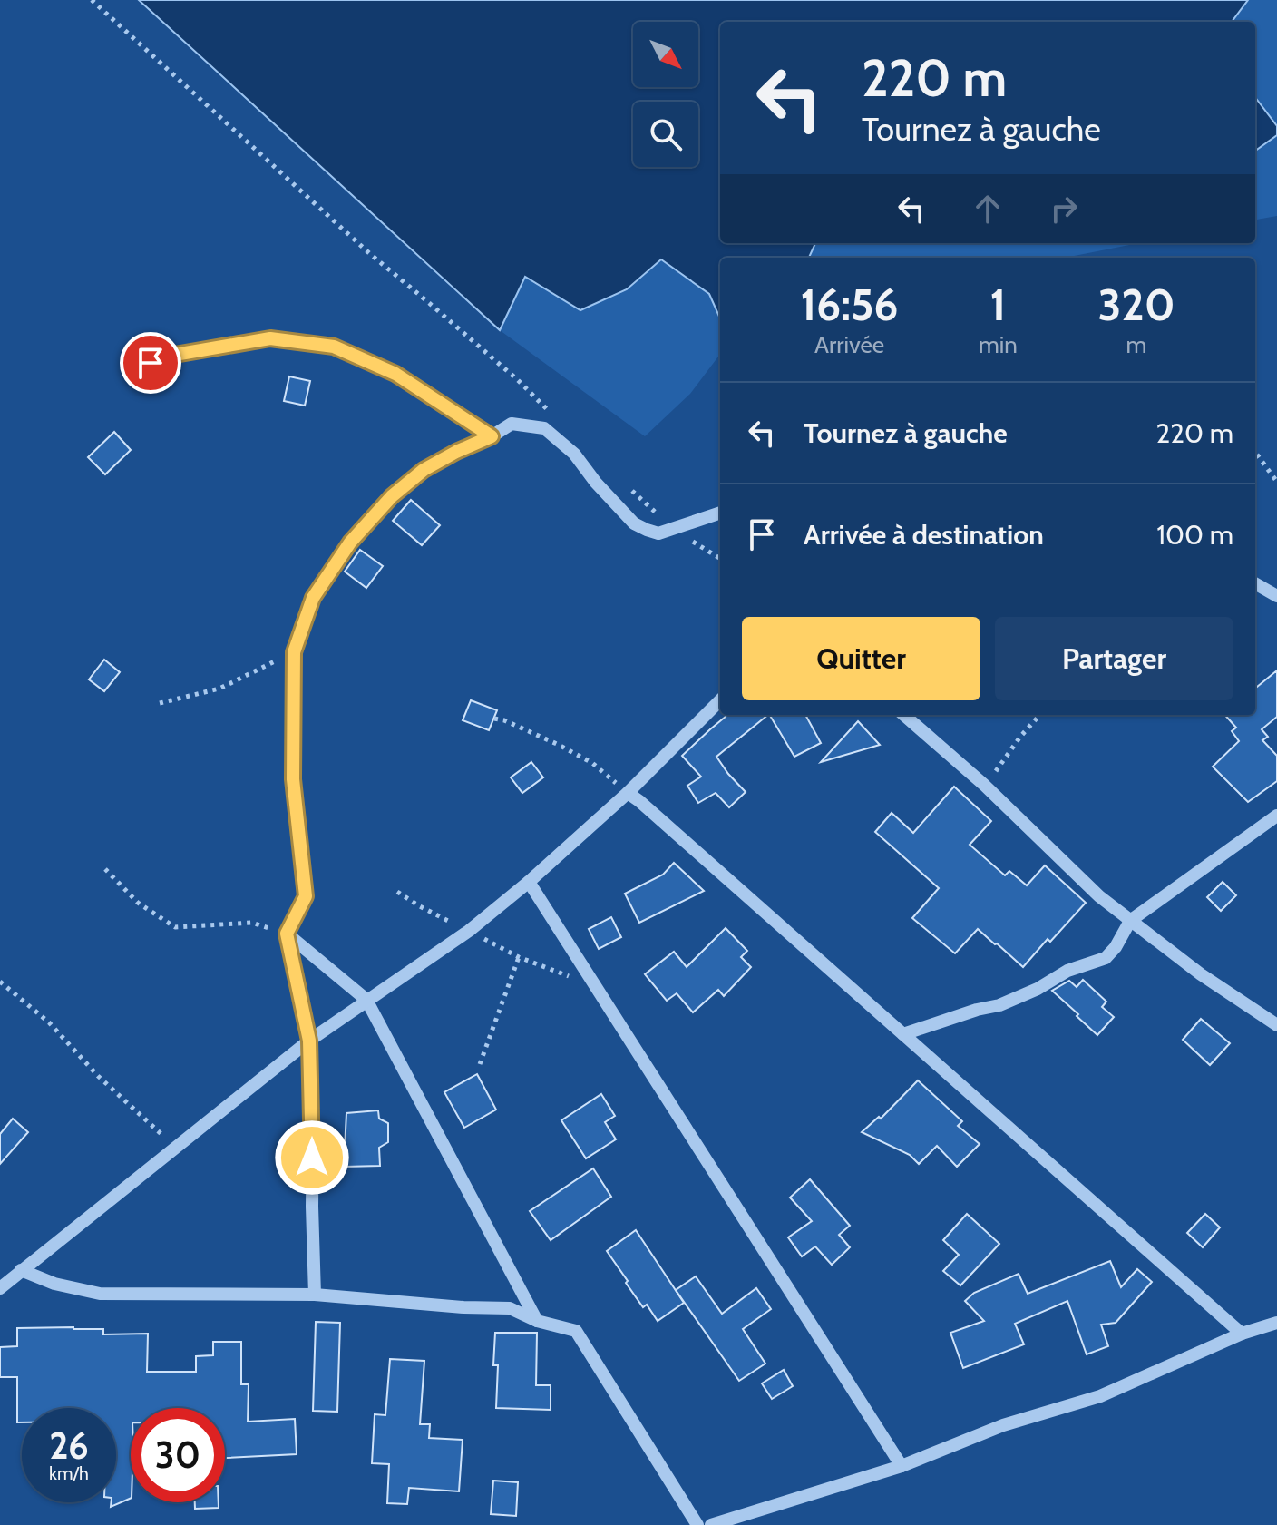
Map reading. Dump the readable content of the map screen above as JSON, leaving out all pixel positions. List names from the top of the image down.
{
  "north": "bottom right",
  "page": {
    "turn": ["220 m", "Tournez à gauche"],
    "eta": [
      "16:56",
      "Arrivée",
      "1",
      "min",
      "320",
      "m"
    ],
    "list": [
      {
        "name": "Tournez à gauche",
        "value": "220 m"
      },
      {
        "name": "Arrivée à destination",
        "value": "100 m"
      }
    ],
    "buttons": ["Quitter", "Partager"],
    "speed": "26 km/h",
    "limit": "30"
  }
}
